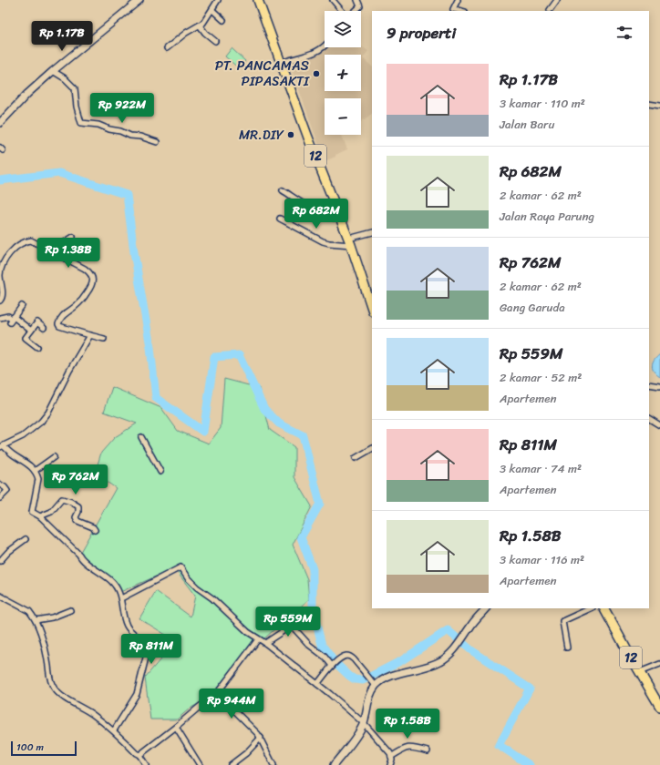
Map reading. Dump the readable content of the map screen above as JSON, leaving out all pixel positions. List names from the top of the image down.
{
  "streets": {
    "highway": ["12"]
  },
  "places": ["PT. PANCAMAS PIPASAKTI", "MR.DIY"],
  "scale_bar": "100 m",
  "page": {
    "map_buttons": ["+", "−"],
    "heading": "9 properti",
    "price": [
      "Rp 1.17B",
      "Rp 922M",
      "Rp 682M",
      "Rp 1.38B",
      "Rp 762M",
      "Rp 559M",
      "Rp 811M",
      "Rp 944M",
      "Rp 1.58B"
    ],
    "list": [
      {
        "name": "Rp 1.17B",
        "note": "3 kamar · 110 m² · Jalan Baru"
      },
      {
        "name": "Rp 682M",
        "note": "2 kamar · 62 m² · Jalan Raya Parung"
      },
      {
        "name": "Rp 762M",
        "note": "2 kamar · 62 m² · Gang Garuda"
      },
      {
        "name": "Rp 559M",
        "note": "2 kamar · 52 m² · Apartemen"
      },
      {
        "name": "Rp 811M",
        "note": "3 kamar · 74 m² · Apartemen"
      },
      {
        "name": "Rp 1.58B",
        "note": "3 kamar · 116 m² · Apartemen"
      }
    ],
    "scale": "100 m"
  }
}
